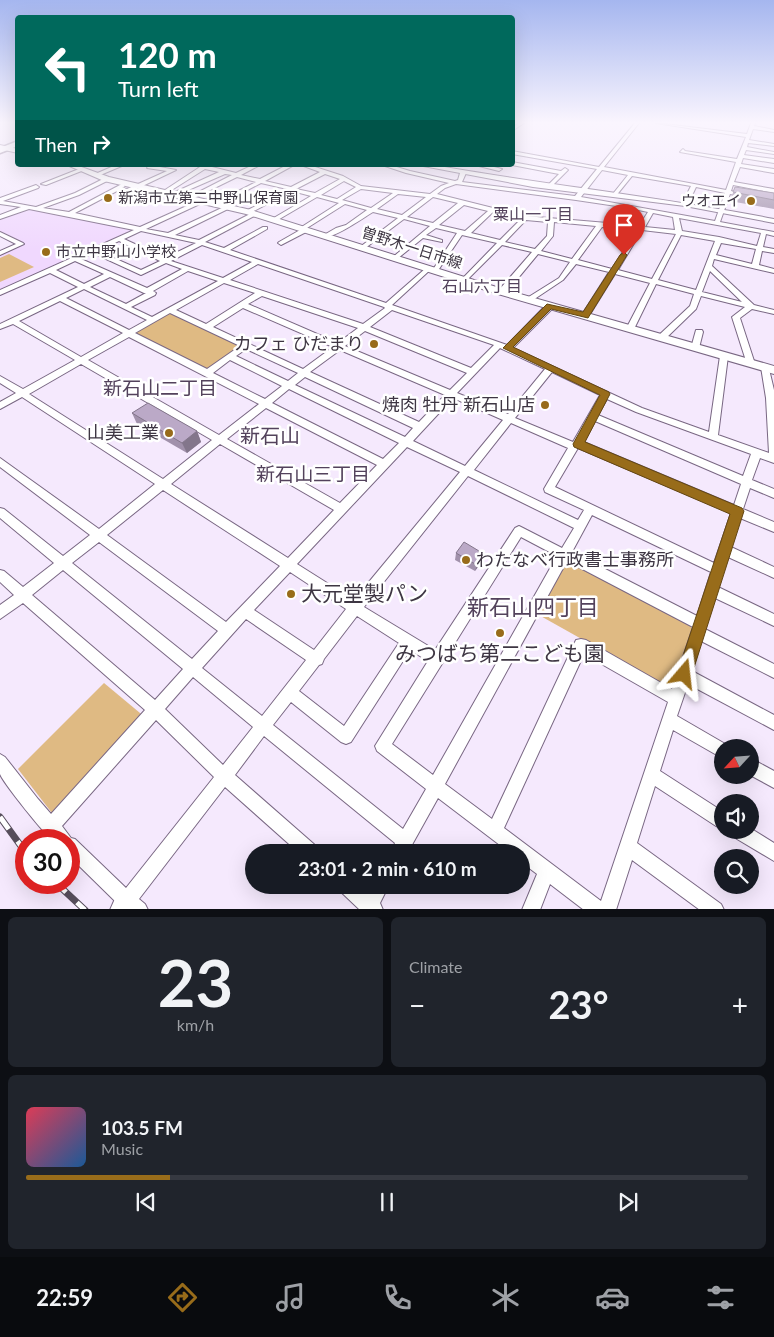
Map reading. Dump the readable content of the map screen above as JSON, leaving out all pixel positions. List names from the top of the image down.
{
  "streets": {
    "main road": ["曽野木一日市線"]
  },
  "districts": [
    "粟山一丁目",
    "石山六丁目",
    "新石山二丁目",
    "新石山",
    "新石山三丁目",
    "新石山四丁目"
  ],
  "places": [
    "新潟市立第二中野山保育園",
    "ウオエイ",
    "市立中野山小学校",
    "カフェ ひだまり",
    "焼肉 牡丹 新石山店",
    "山美工業",
    "わたなべ行政書士事務所",
    "大元堂製パン",
    "みつばち第二こども園"
  ],
  "north": "bottom left",
  "page": {
    "turn": ["120 m", "Turn left"],
    "then": "Then",
    "limit": "30",
    "trip": "23:01 · 2 min · 610 m",
    "tile": [
      ["23", "km/h"],
      "Climate"
    ],
    "heat": ["−", "23°", "+"],
    "song": ["103.5 FM", "Music"],
    "tabs": "22:59"
  }
}
